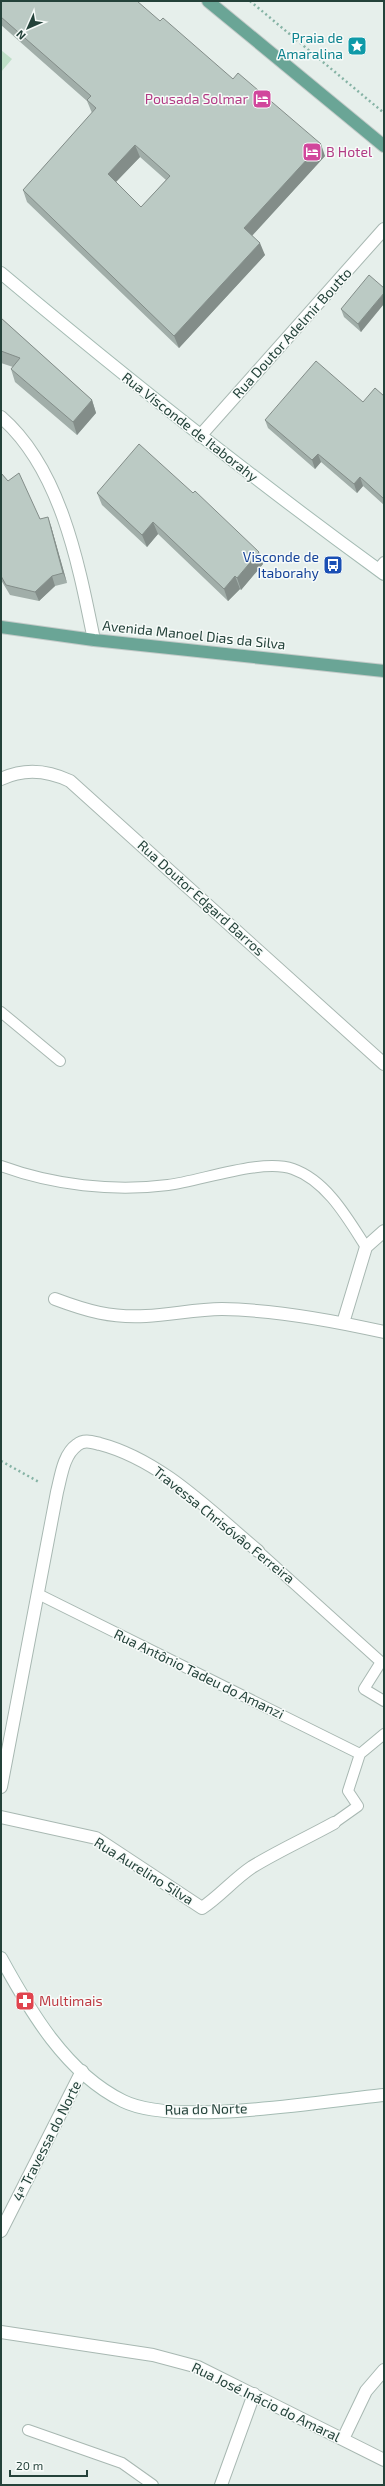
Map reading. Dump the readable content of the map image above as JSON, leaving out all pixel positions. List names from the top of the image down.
{
  "streets": {
    "main road": ["Avenida Manoel Dias da Silva"],
    "street": [
      "Rua Doutor Adelmir Boutto",
      "Rua Visconde de Itaborahy",
      "Rua Doutor Edgard Barros",
      "Travessa Chrisóvâo Ferreira",
      "Rua Aurelino Silva",
      "Rua do Norte",
      "4ª Travessa do Norte",
      "Rua José Inácio do Amaral"
    ],
    "lane": ["Rua Antônio Tadeu do Amanzi"]
  },
  "crossings": [
    ["Rua Doutor Adelmir Boutto", "Rua Visconde de Itaborahy"],
    ["Travessa Chrisóvâo Ferreira", "Rua Antônio Tadeu do Amanzi"],
    ["Rua do Norte", "4ª Travessa do Norte"]
  ],
  "places": {
    "place": ["Praia de Amaralina"],
    "hotel": ["Pousada Solmar", "B Hotel"],
    "bus stop": ["Visconde de Itaborahy"],
    "pharmacy": ["Multimais"]
  },
  "scale_bar": "20 m",
  "north": "bottom left"
}
